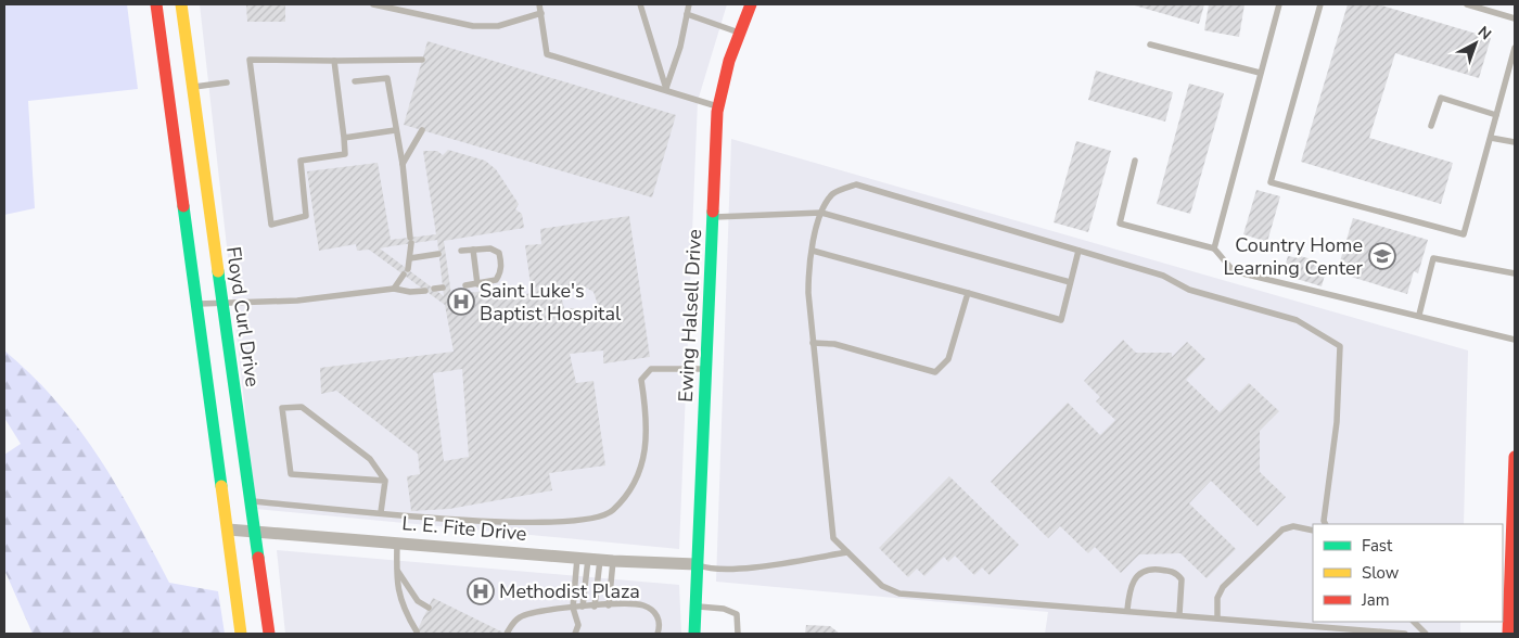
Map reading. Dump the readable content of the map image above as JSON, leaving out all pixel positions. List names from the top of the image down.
{
  "streets": {
    "street": ["Ewing Halsell Drive", "Floyd Curl Drive", "L. E. Fite Drive"]
  },
  "crossings": [
    ["Ewing Halsell Drive", "L. E. Fite Drive"],
    ["Floyd Curl Drive", "L. E. Fite Drive"]
  ],
  "places": {
    "school or university": ["Country Home Learning Center"],
    "hospital": ["Saint Luke's Baptist Hospital", "Methodist Plaza"]
  },
  "legend": ["Fast", "Slow", "Jam"],
  "north": "top right"
}
